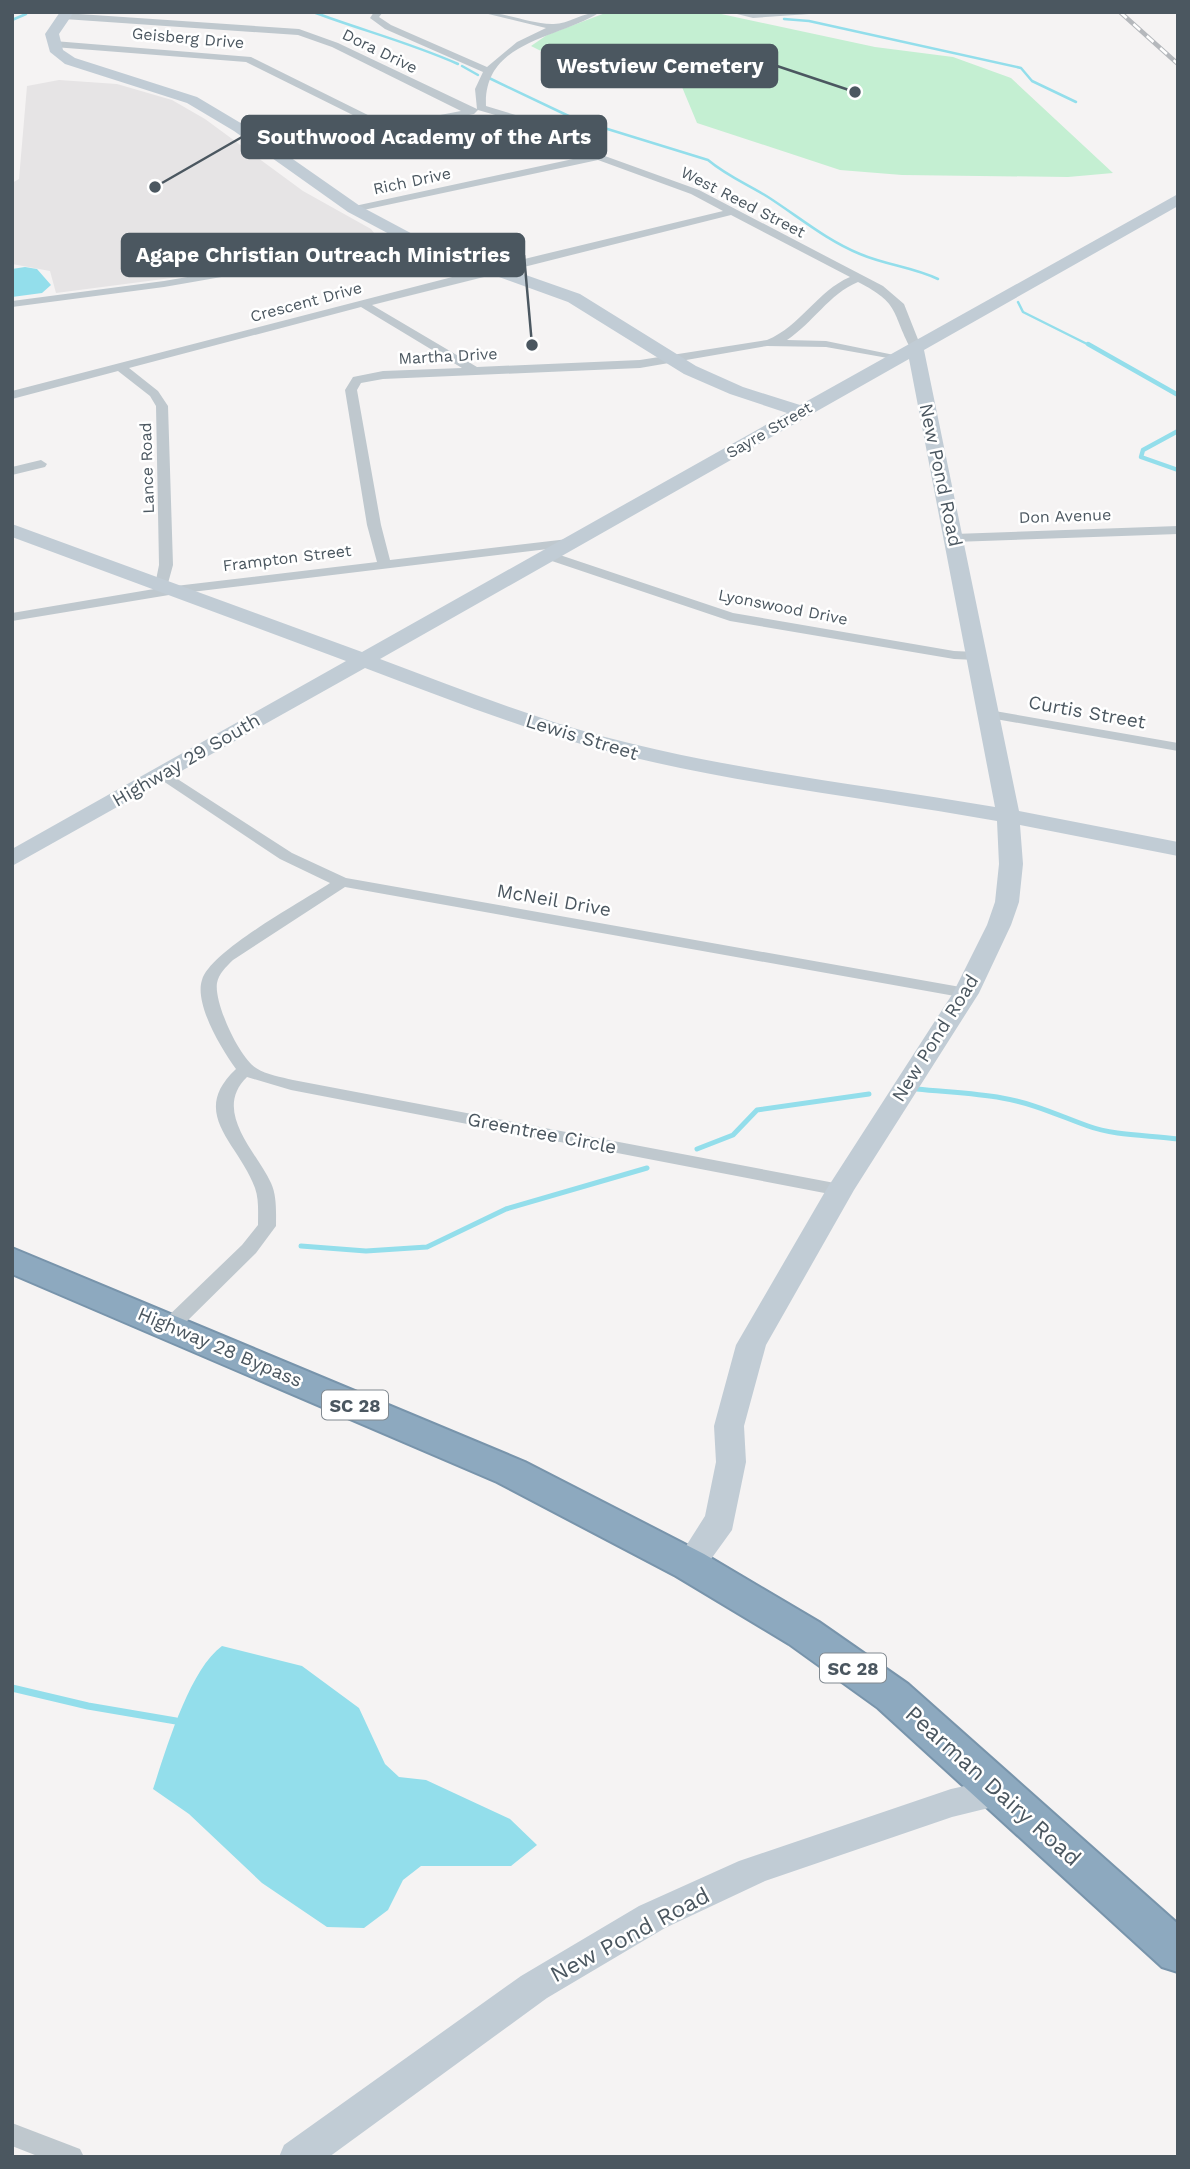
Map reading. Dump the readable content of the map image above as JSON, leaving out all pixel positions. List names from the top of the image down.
{
  "streets": {
    "highway": ["Highway 28 Bypass", "SC 28", "Pearman Dairy Road"],
    "street": [
      "Geisberg Drive",
      "Dora Drive",
      "Rich Drive",
      "West Reed Street",
      "Crescent Drive",
      "Martha Drive",
      "Sayre Street",
      "Lance Road",
      "New Pond Road",
      "Don Avenue",
      "Frampton Street",
      "Lyonswood Drive",
      "Curtis Street",
      "Lewis Street",
      "Highway 29 South",
      "McNeil Drive",
      "Greentree Circle"
    ]
  },
  "crossings": [
    ["Rich Drive", "West Reed Street"],
    ["West Reed Street", "Crescent Drive"],
    ["West Reed Street", "Martha Drive"],
    ["West Reed Street", "Sayre Street"],
    ["West Reed Street", "New Pond Road"],
    ["Crescent Drive", "Lance Road"],
    ["Martha Drive", "Sayre Street"],
    ["Martha Drive", "New Pond Road"],
    ["Martha Drive", "Frampton Street"],
    ["Sayre Street", "New Pond Road"],
    ["Sayre Street", "Frampton Street"],
    ["Sayre Street", "Lyonswood Drive"],
    ["Sayre Street", "Lewis Street"],
    ["Sayre Street", "Highway 29 South"],
    ["Lance Road", "Frampton Street"],
    ["Lance Road", "Lewis Street"],
    ["New Pond Road", "Don Avenue"],
    ["New Pond Road", "Lyonswood Drive"],
    ["New Pond Road", "Curtis Street"],
    ["New Pond Road", "Lewis Street"],
    ["New Pond Road", "McNeil Drive"],
    ["New Pond Road", "Greentree Circle"],
    ["New Pond Road", "Highway 28 Bypass"],
    ["New Pond Road", "Pearman Dairy Road"],
    ["Frampton Street", "Lewis Street"],
    ["Lewis Street", "Highway 29 South"],
    ["Highway 29 South", "McNeil Drive"],
    ["Highway 28 Bypass", "Pearman Dairy Road"]
  ],
  "places": ["Westview Cemetery", "Southwood Academy of the Arts", "Agape Christian Outreach Ministries"]
}
